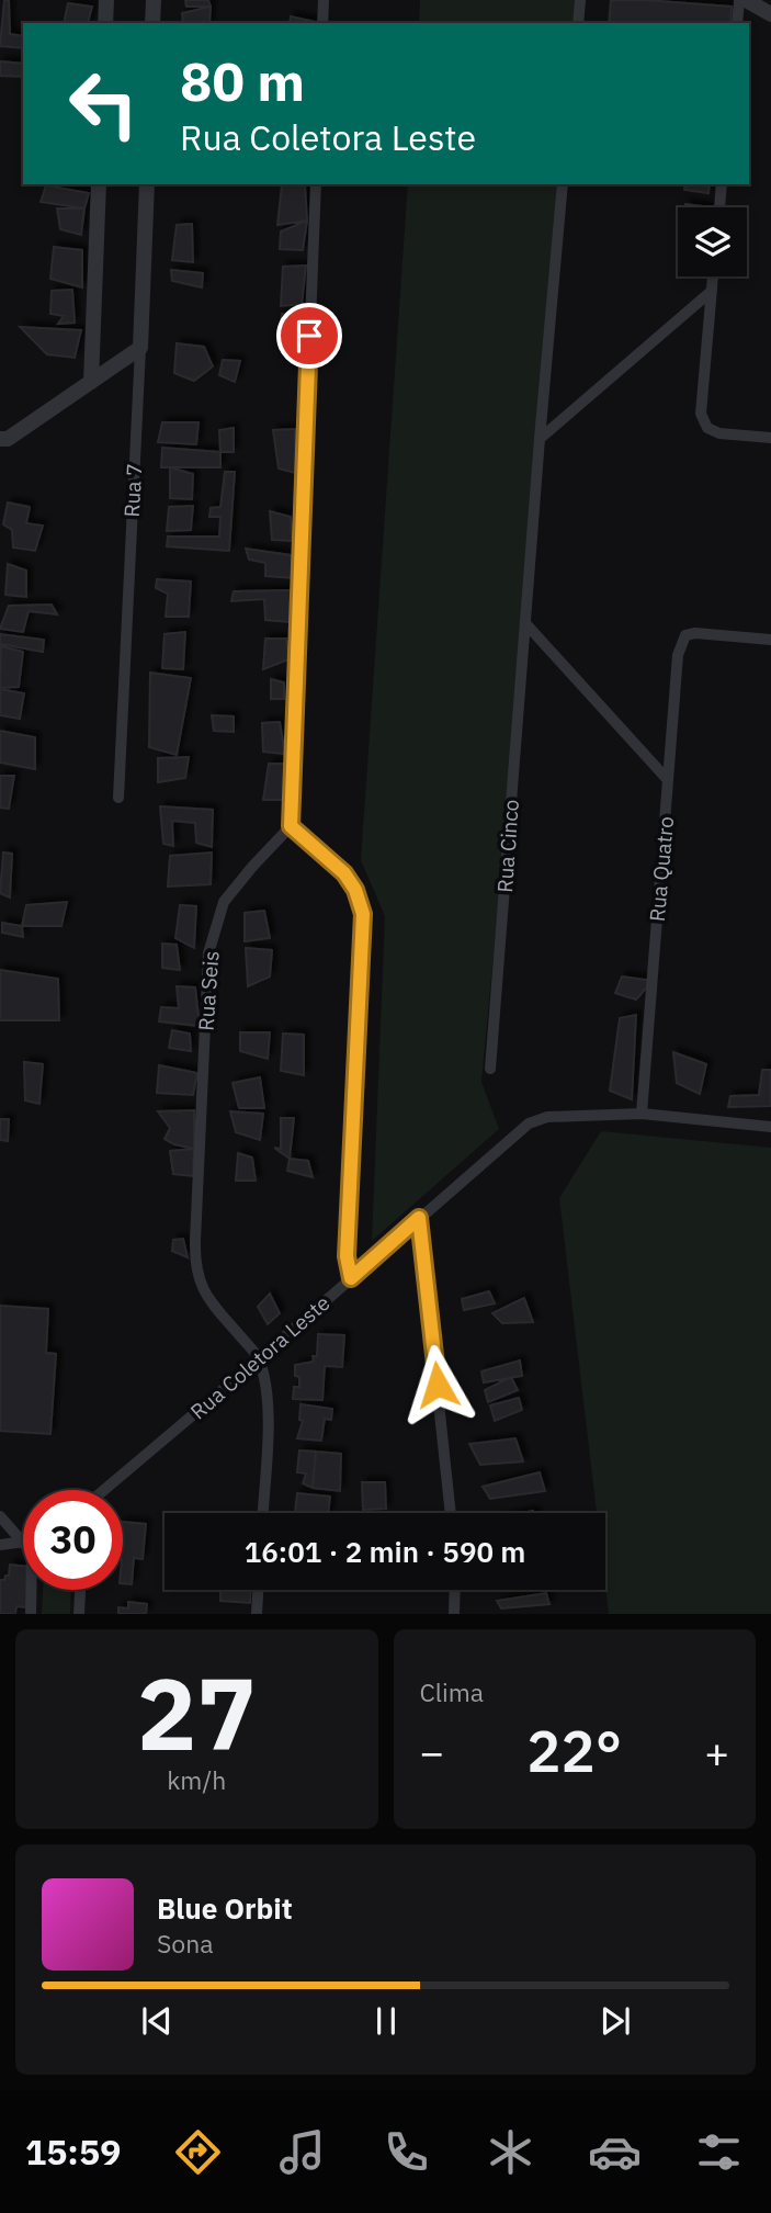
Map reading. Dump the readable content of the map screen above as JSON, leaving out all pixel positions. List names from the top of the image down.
{
  "streets": {
    "street": [
      "Rua 7",
      "Rua Cinco",
      "Rua Quatro",
      "Rua Seis",
      "Rua Coletora Leste"
    ]
  },
  "crossings": [
    ["Rua Quatro", "Rua Coletora Leste"],
    ["Rua Seis", "Rua Coletora Leste"]
  ],
  "page": {
    "turn": ["80 m", "Rua Coletora Leste"],
    "limit": "30",
    "trip": "16:01 · 2 min · 590 m",
    "tile": [
      ["27", "km/h"],
      "Clima"
    ],
    "heat": ["−", "22°", "+"],
    "song": ["Blue Orbit", "Sona"],
    "tabs": "15:59"
  }
}
